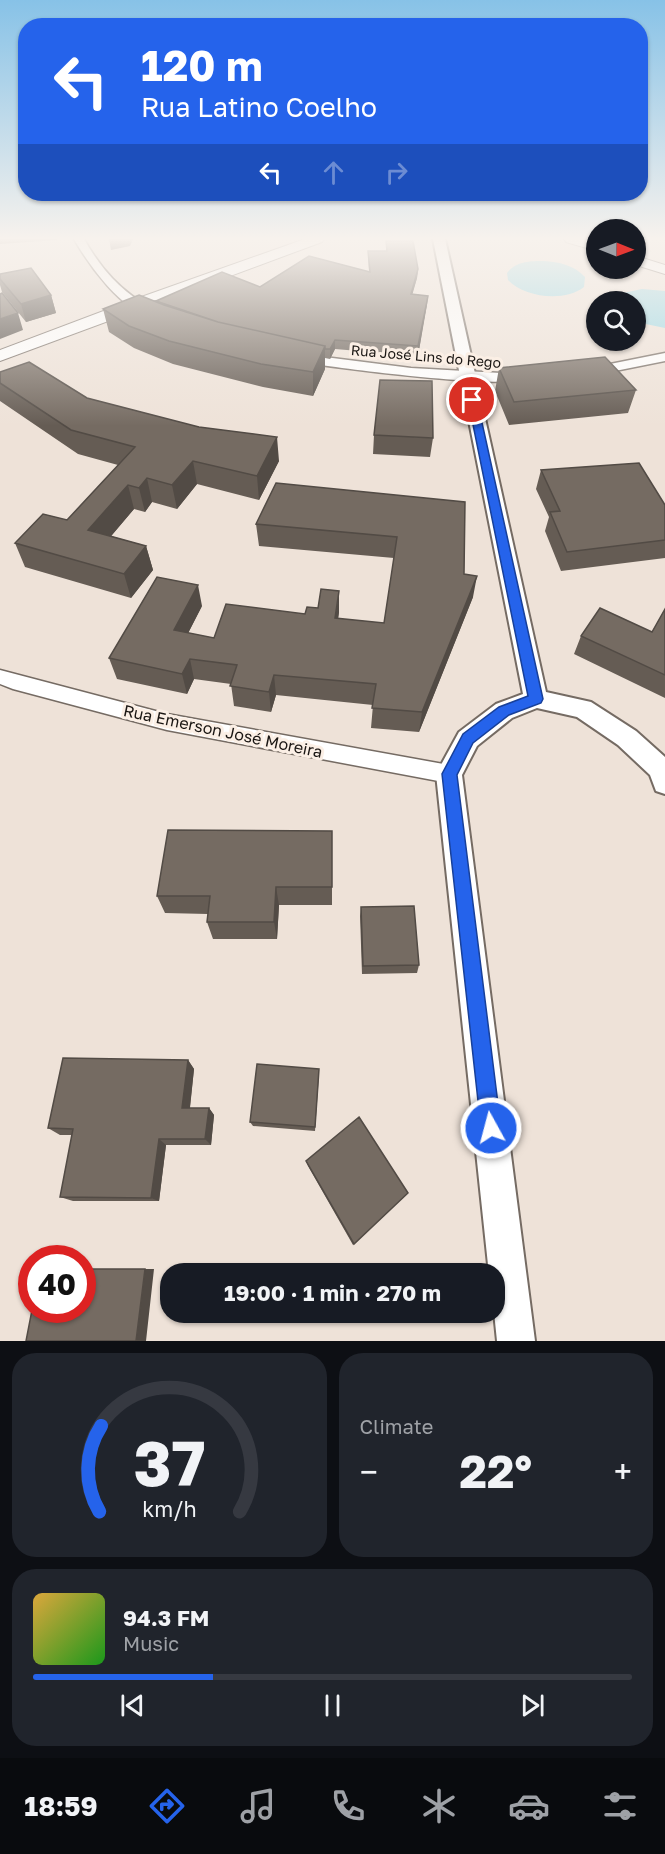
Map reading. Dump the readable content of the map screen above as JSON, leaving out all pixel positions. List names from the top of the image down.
{
  "streets": {
    "street": ["Rua José Lins do Rego", "Rua Emerson José Moreira"]
  },
  "north": "right",
  "page": {
    "turn": ["120 m", "Rua Latino Coelho"],
    "limit": "40",
    "trip": "19:00 · 1 min · 270 m",
    "tile": "Climate",
    "heat": ["−", "22°", "+"],
    "song": ["94.3 FM", "Music"],
    "tabs": "18:59",
    "gauge": ["37", "km/h"]
  }
}
